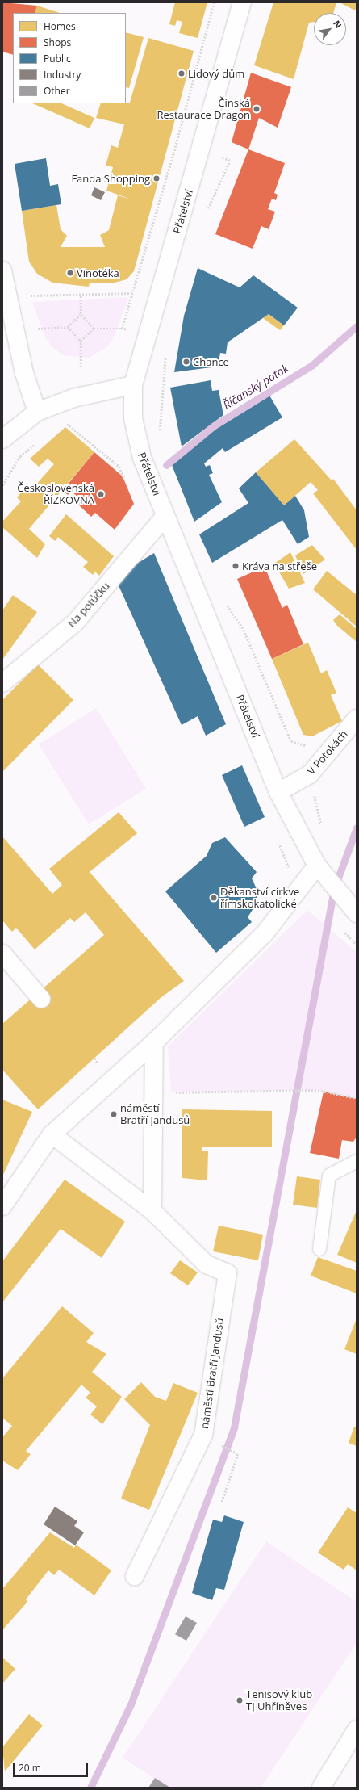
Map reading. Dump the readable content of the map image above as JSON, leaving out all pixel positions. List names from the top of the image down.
{
  "streets": {
    "street": [
      "Přátelství",
      "Na potůčku",
      "V Potokách",
      "náměstí Bratří Jandusů"
    ]
  },
  "crossings": [
    ["Přátelství", "Na potůčku"],
    ["Přátelství", "V Potokách"]
  ],
  "water": ["Říčanský potok"],
  "places": [
    "Lidový dům",
    "Čínská Restaurace Dragon",
    "Fanda Shopping",
    "Vinotéka",
    "Chance",
    "Československá ŘÍZKOVNA",
    "Kráva na střeše",
    "Děkanství církve římskokatolické",
    "náměstí Bratří Jandusů",
    "Tenisový klub TJ Uhříněves"
  ],
  "legend": [
    "Homes",
    "Shops",
    "Public",
    "Industry",
    "Other"
  ],
  "scale_bar": "20 m",
  "north": "top right"
}
